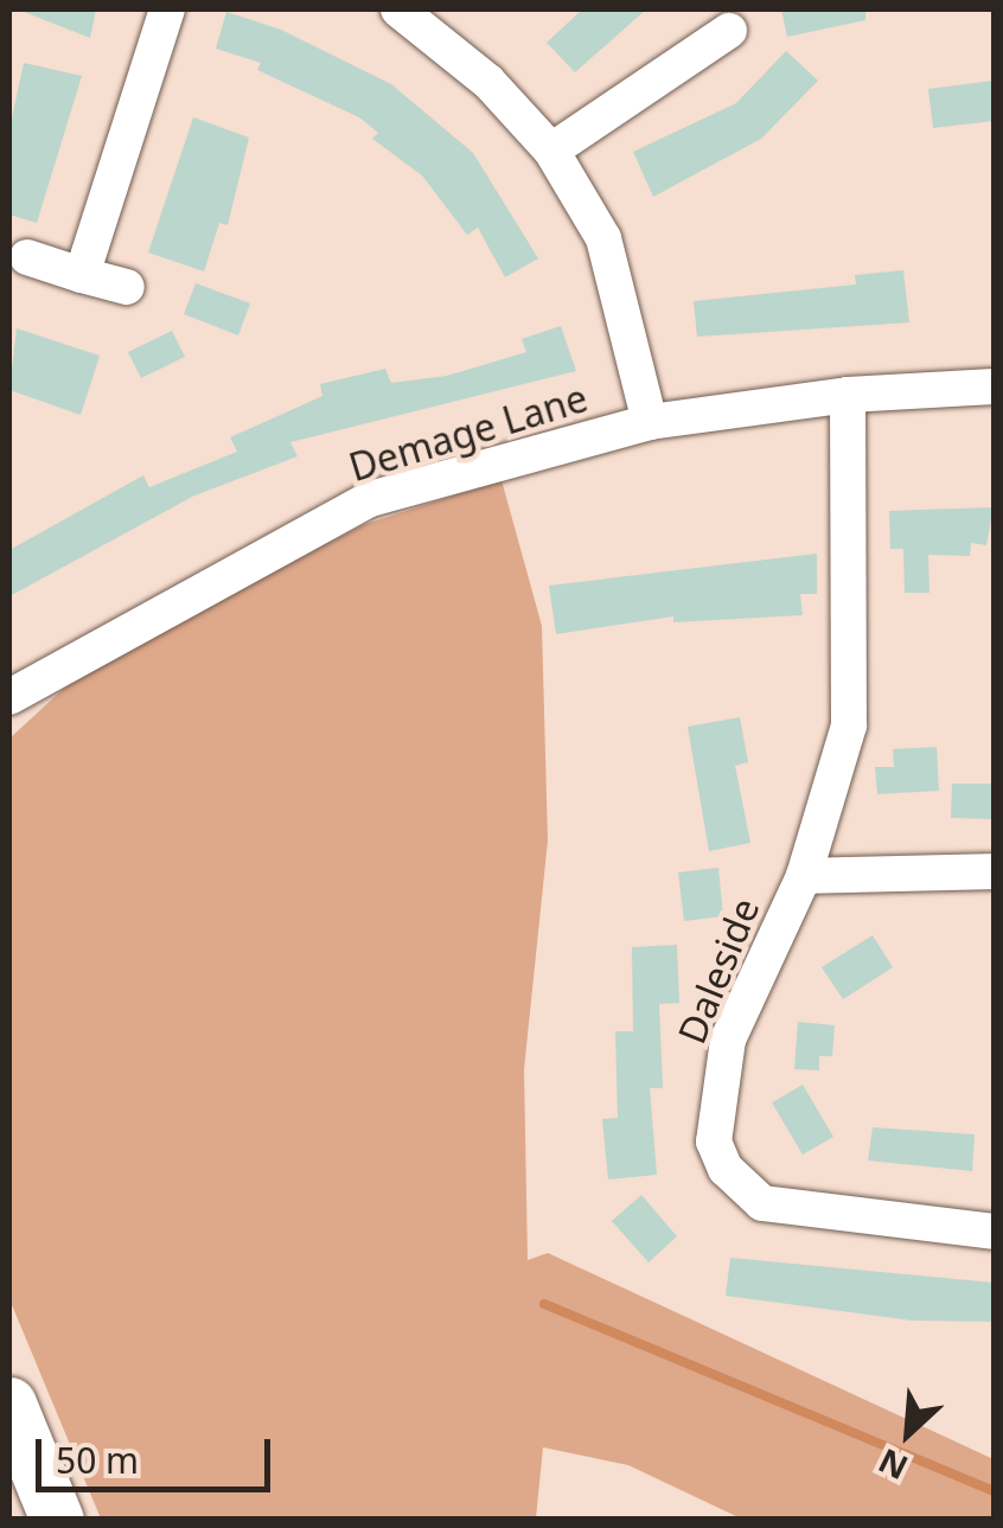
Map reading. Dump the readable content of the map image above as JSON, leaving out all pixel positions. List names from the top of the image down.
{
  "streets": {
    "street": ["Demage Lane", "Daleside"]
  },
  "crossings": [
    ["Demage Lane", "Daleside"]
  ],
  "scale_bar": "50 m",
  "north": "bottom left"
}
